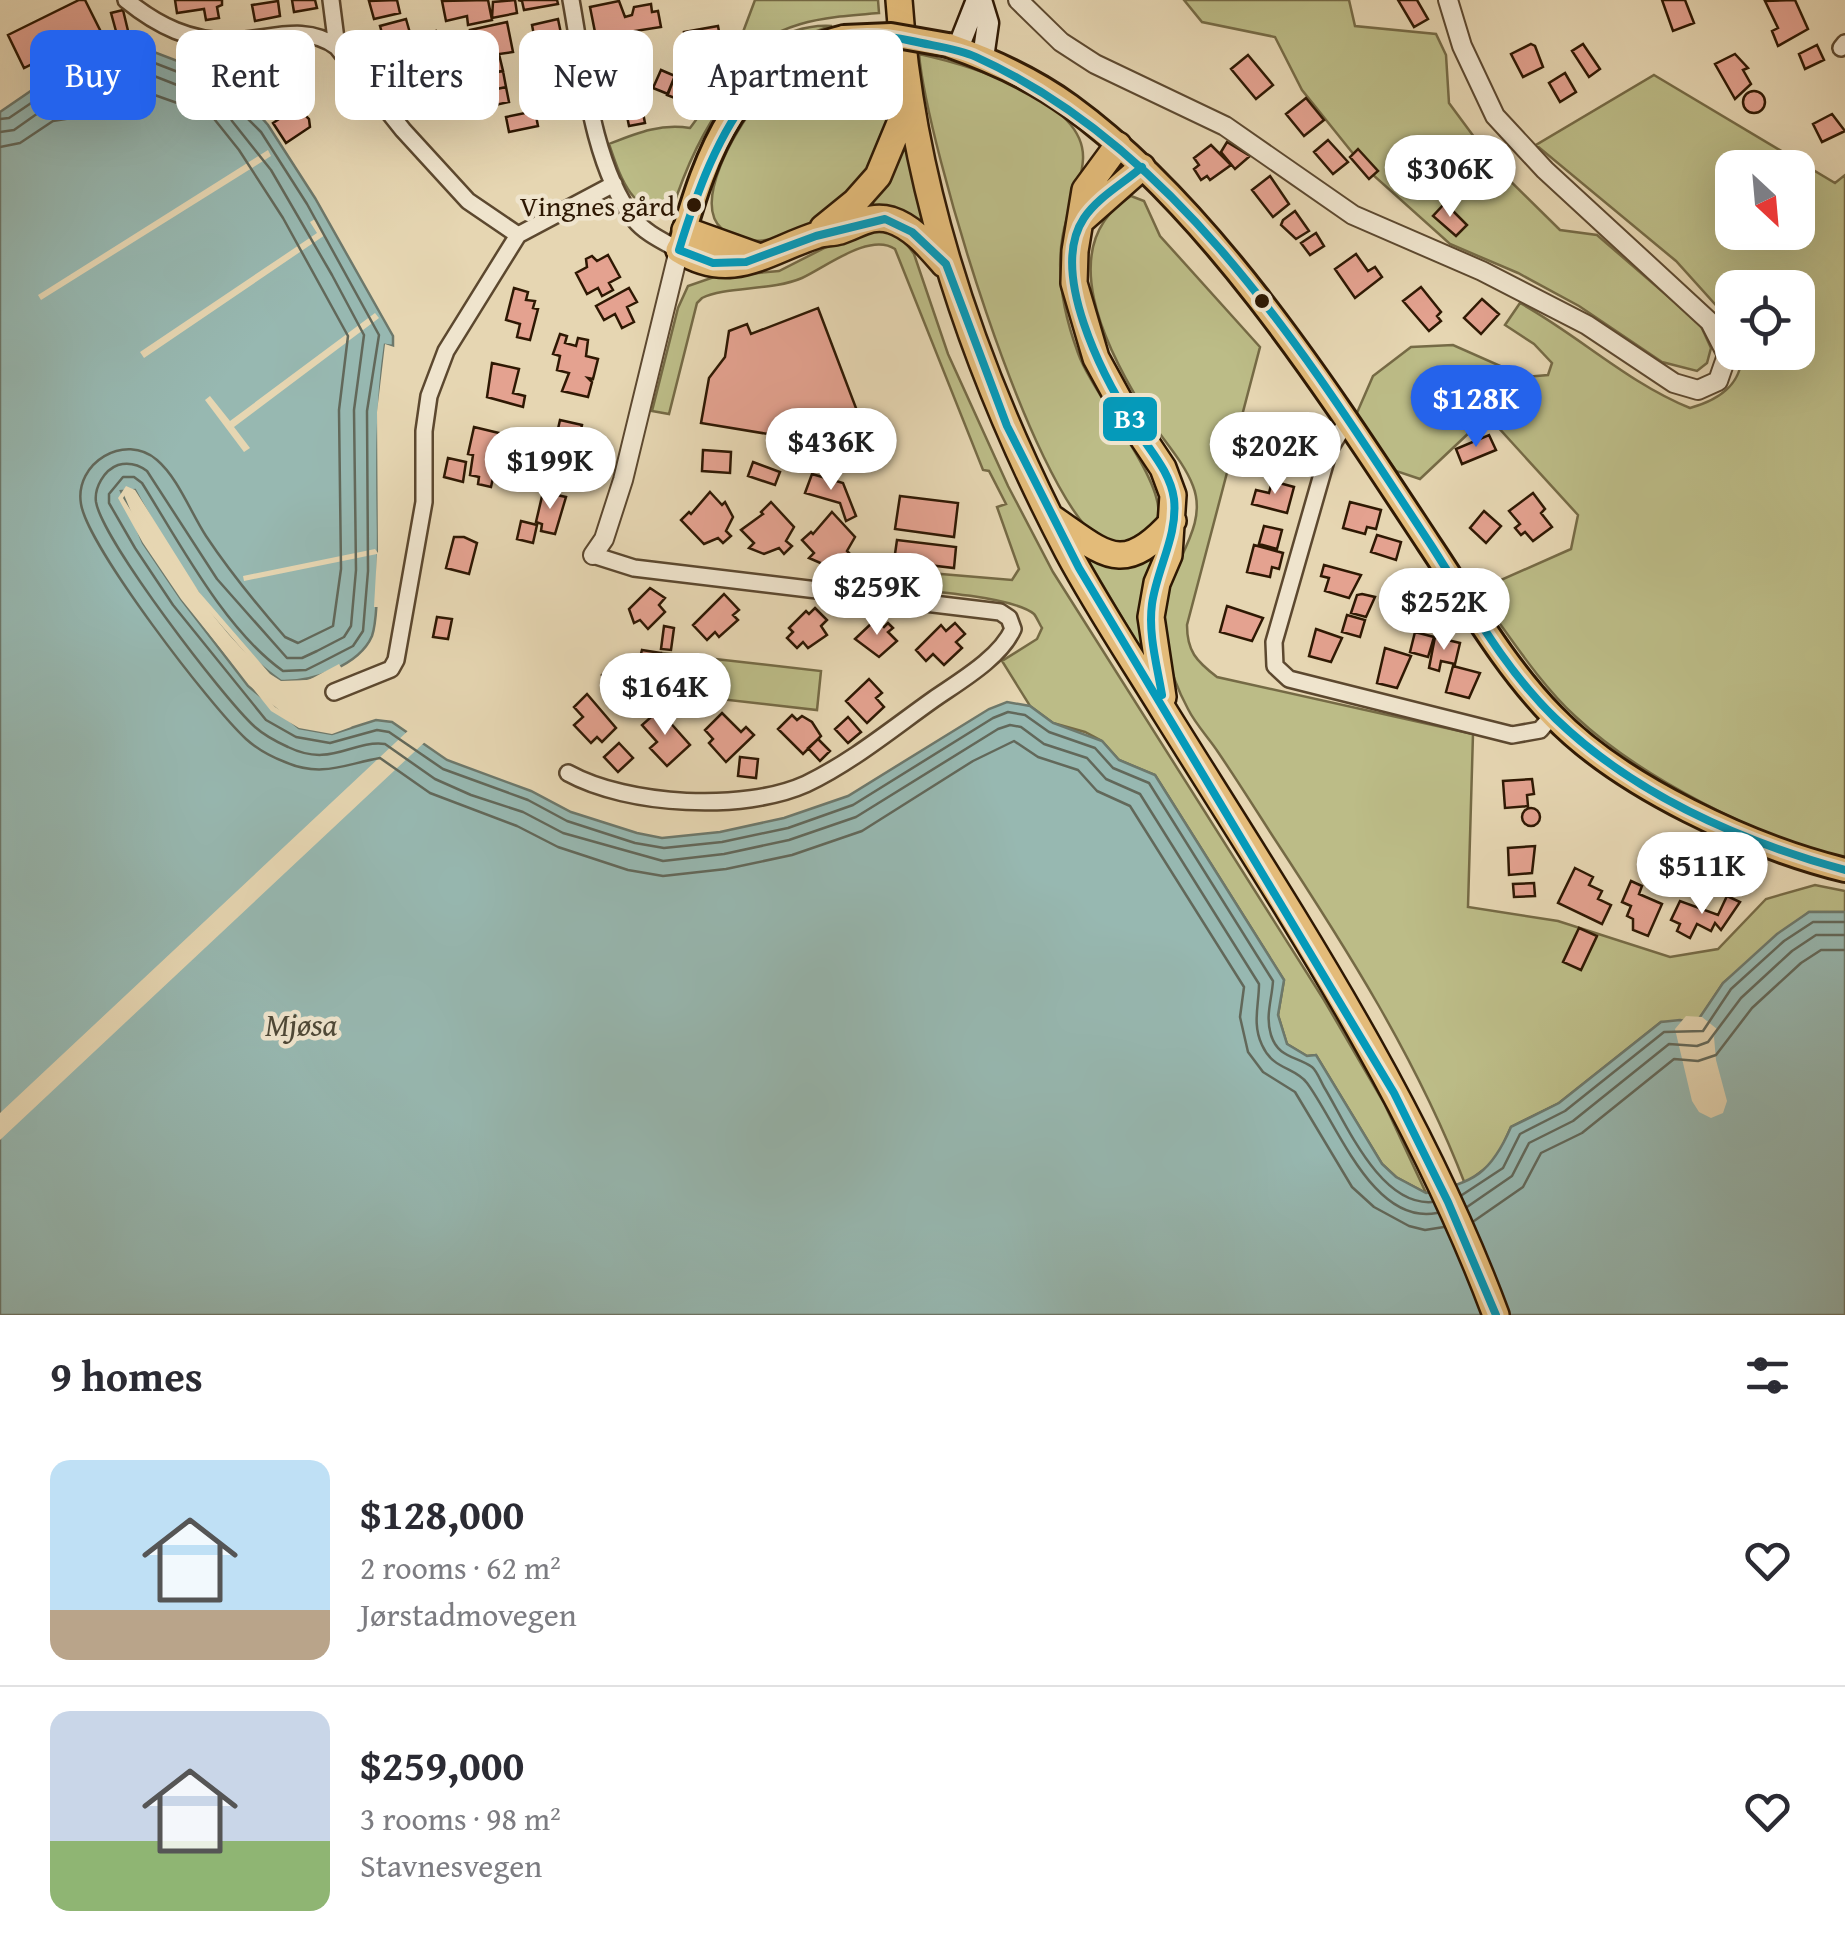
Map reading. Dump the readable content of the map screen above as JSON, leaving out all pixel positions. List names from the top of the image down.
{
  "water": ["Mjøsa"],
  "places": ["Vingnes gård"],
  "lines": ["transit line B3"],
  "north": "bottom right",
  "page": {
    "chip": [
      "Buy",
      "Rent",
      "Filters",
      "New",
      "Apartment"
    ],
    "price": [
      "$306K",
      "$128K",
      "$436K",
      "$202K",
      "$199K",
      "$259K",
      "$252K",
      "$164K",
      "$511K"
    ],
    "heading": "9 homes",
    "list": [
      {
        "name": "$128,000",
        "note": "2 rooms · 62 m² · Jørstadmovegen"
      },
      {
        "name": "$259,000",
        "note": "3 rooms · 98 m² · Stavnesvegen"
      }
    ]
  }
}
